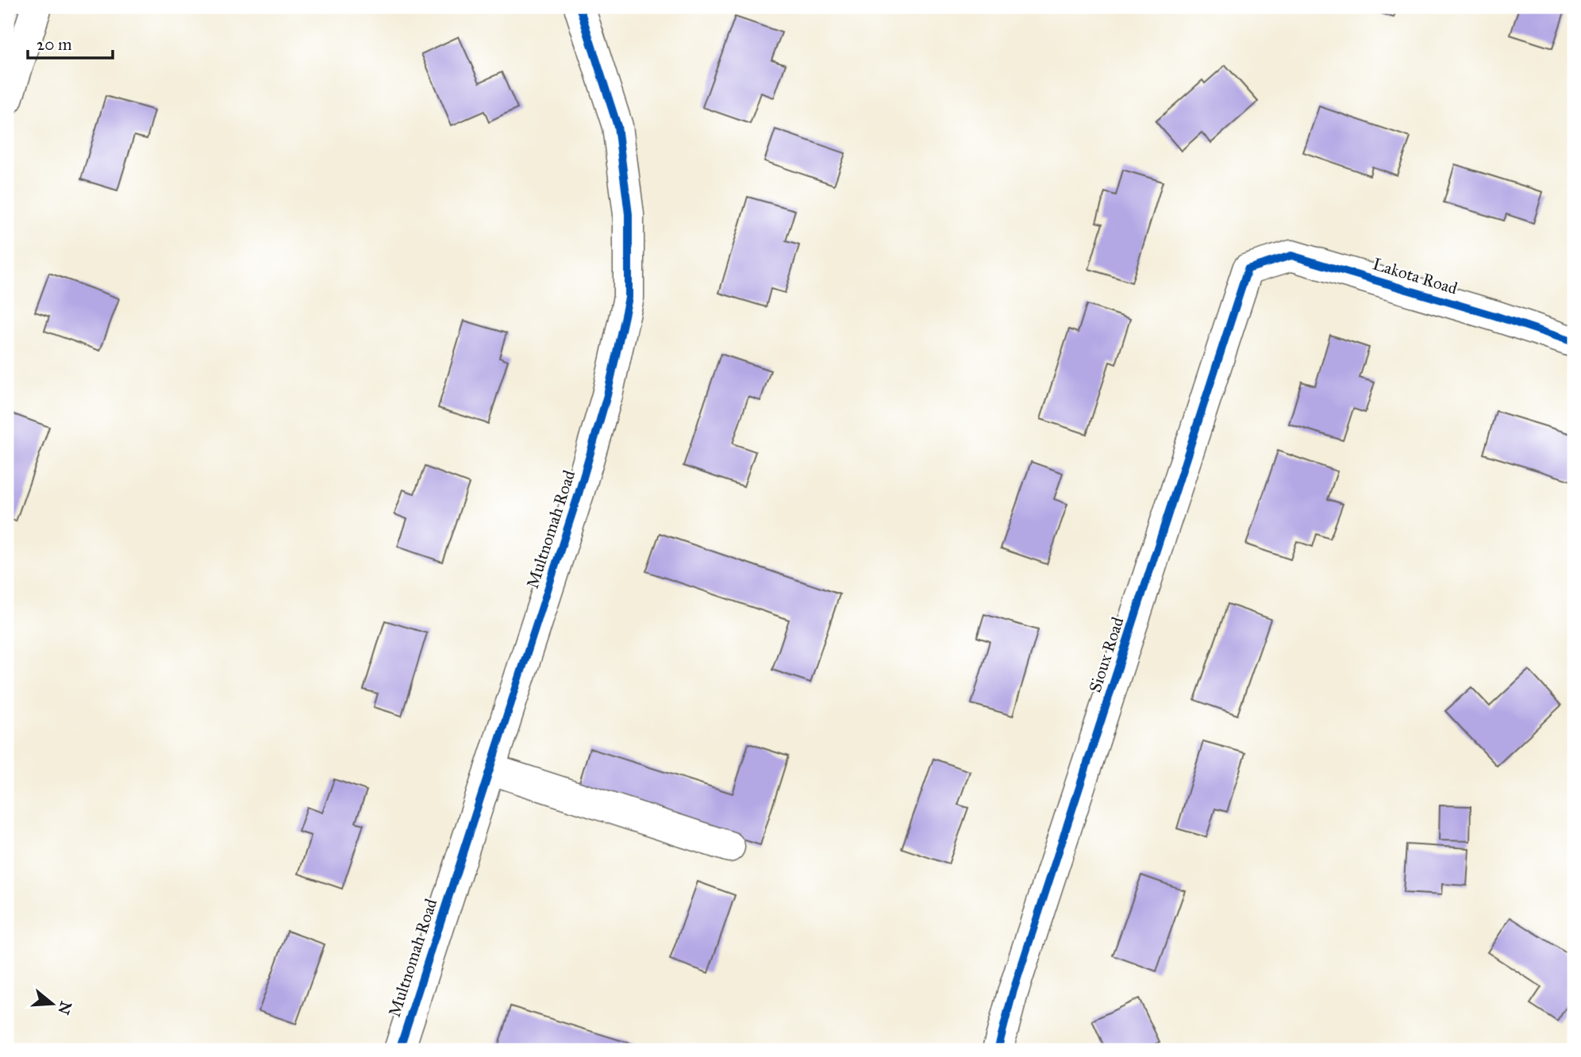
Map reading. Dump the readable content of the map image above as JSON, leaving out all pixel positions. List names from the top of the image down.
{
  "streets": {
    "street": ["Lakota Road", "Multnomah Road", "Sioux Road"]
  },
  "crossings": [
    ["Lakota Road", "Sioux Road"]
  ],
  "scale_bar": "20 m",
  "north": "right"
}
